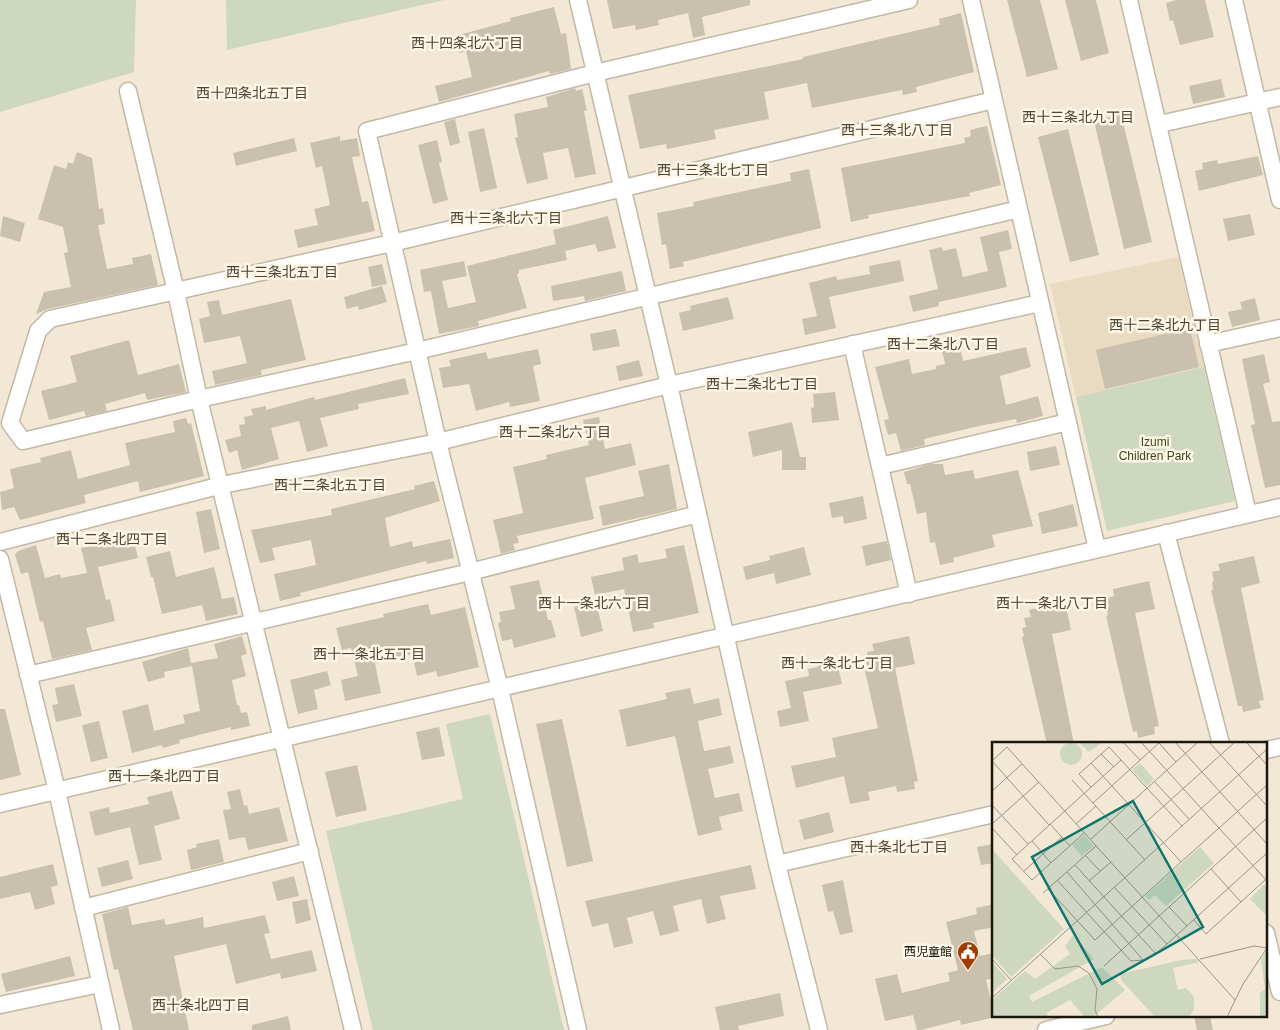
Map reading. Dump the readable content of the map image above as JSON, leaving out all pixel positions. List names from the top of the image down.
{
  "districts": [
    "西十四条北六丁目",
    "西十四条北五丁目",
    "西十三条北九丁目",
    "西十三条北八丁目",
    "西十三条北七丁目",
    "西十三条北六丁目",
    "西十三条北五丁目",
    "西十二条北九丁目",
    "西十二条北八丁目",
    "西十二条北七丁目",
    "西十二条北六丁目",
    "西十二条北五丁目",
    "西十二条北四丁目",
    "西十一条北六丁目",
    "西十一条北八丁目",
    "西十一条北五丁目",
    "西十一条北七丁目",
    "西十一条北四丁目",
    "西十条北七丁目",
    "西十条北四丁目"
  ],
  "parks": ["Izumi Children Park"],
  "places": {
    "public building": ["西児童館"]
  }
}
